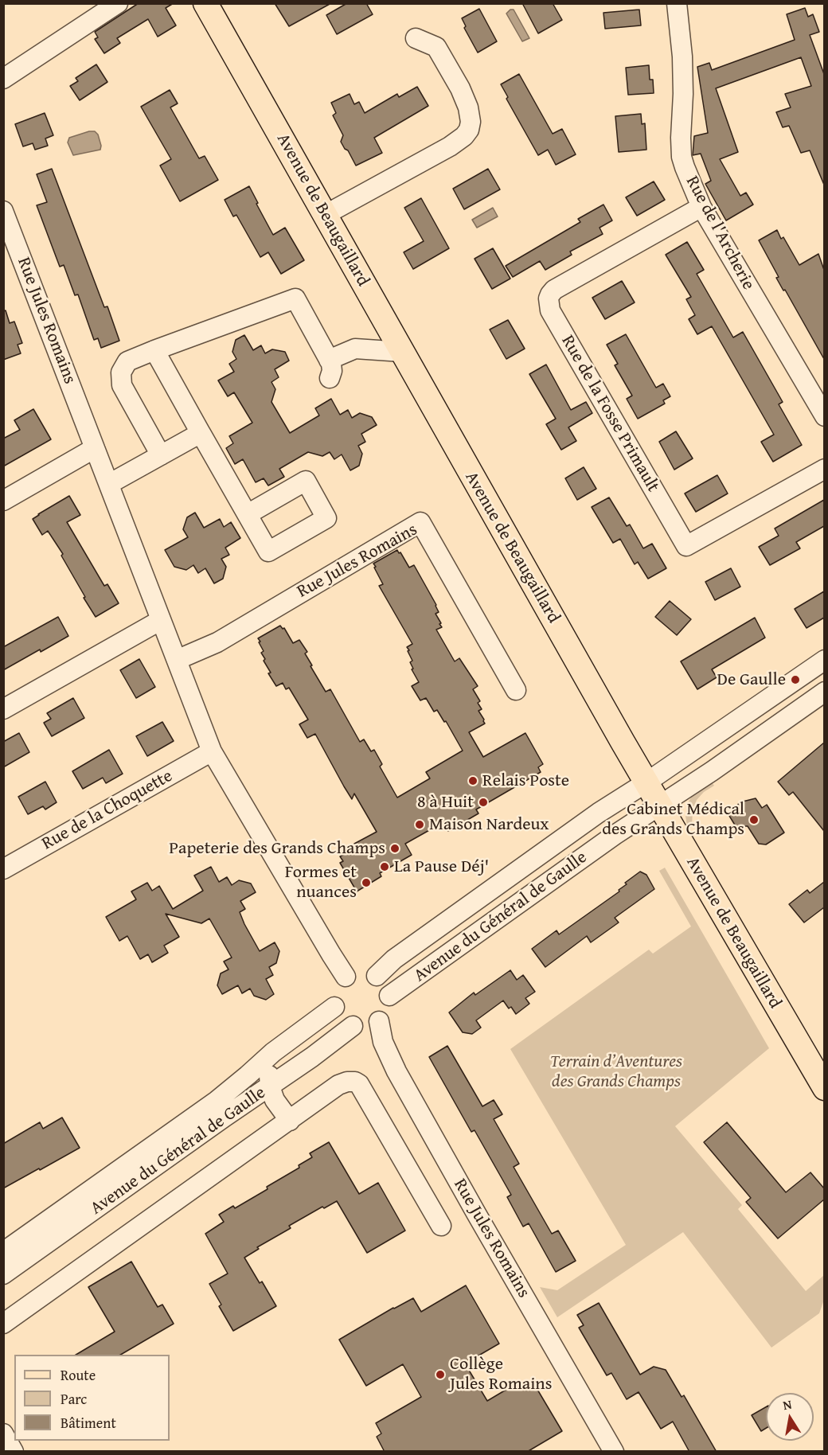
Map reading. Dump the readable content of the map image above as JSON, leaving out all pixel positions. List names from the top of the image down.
{
  "streets": {
    "main road": ["Avenue de Beaugaillard"],
    "street": [
      "Rue de l'Archerie",
      "Rue Jules Romains",
      "Rue de la Fosse Primault",
      "Rue de la Choquette",
      "Avenue du Général de Gaulle"
    ]
  },
  "crossings": [
    ["Avenue de Beaugaillard", "Avenue du Général de Gaulle"],
    ["Rue de l'Archerie", "Rue de la Fosse Primault"],
    ["Rue Jules Romains", "Rue de la Choquette"],
    ["Rue Jules Romains", "Avenue du Général de Gaulle"]
  ],
  "parks": ["Terrain d’Aventures des Grands Champs"],
  "places": [
    "De Gaulle",
    "Relais Poste",
    "8 à Huit",
    "Cabinet Médical des Grands Champs",
    "Maison Nardeux",
    "Papeterie des Grands Champs",
    "La Pause Déj'",
    "Formes et nuances",
    "Collège Jules Romains"
  ],
  "legend": ["Route", "Parc", "Bâtiment"],
  "north": "top"
}
